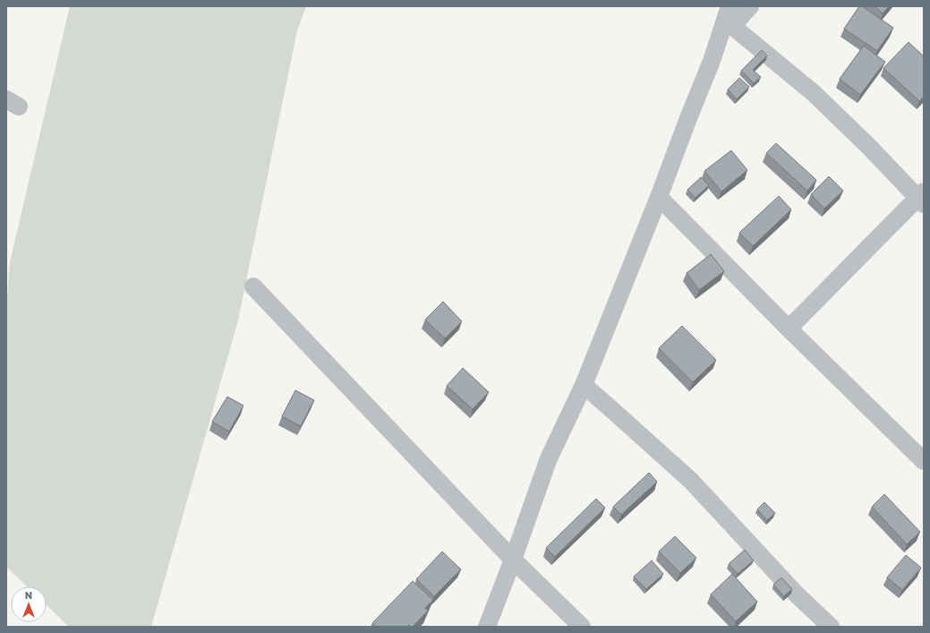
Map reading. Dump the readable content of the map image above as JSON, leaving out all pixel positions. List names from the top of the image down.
{
  "north": "top"
}
